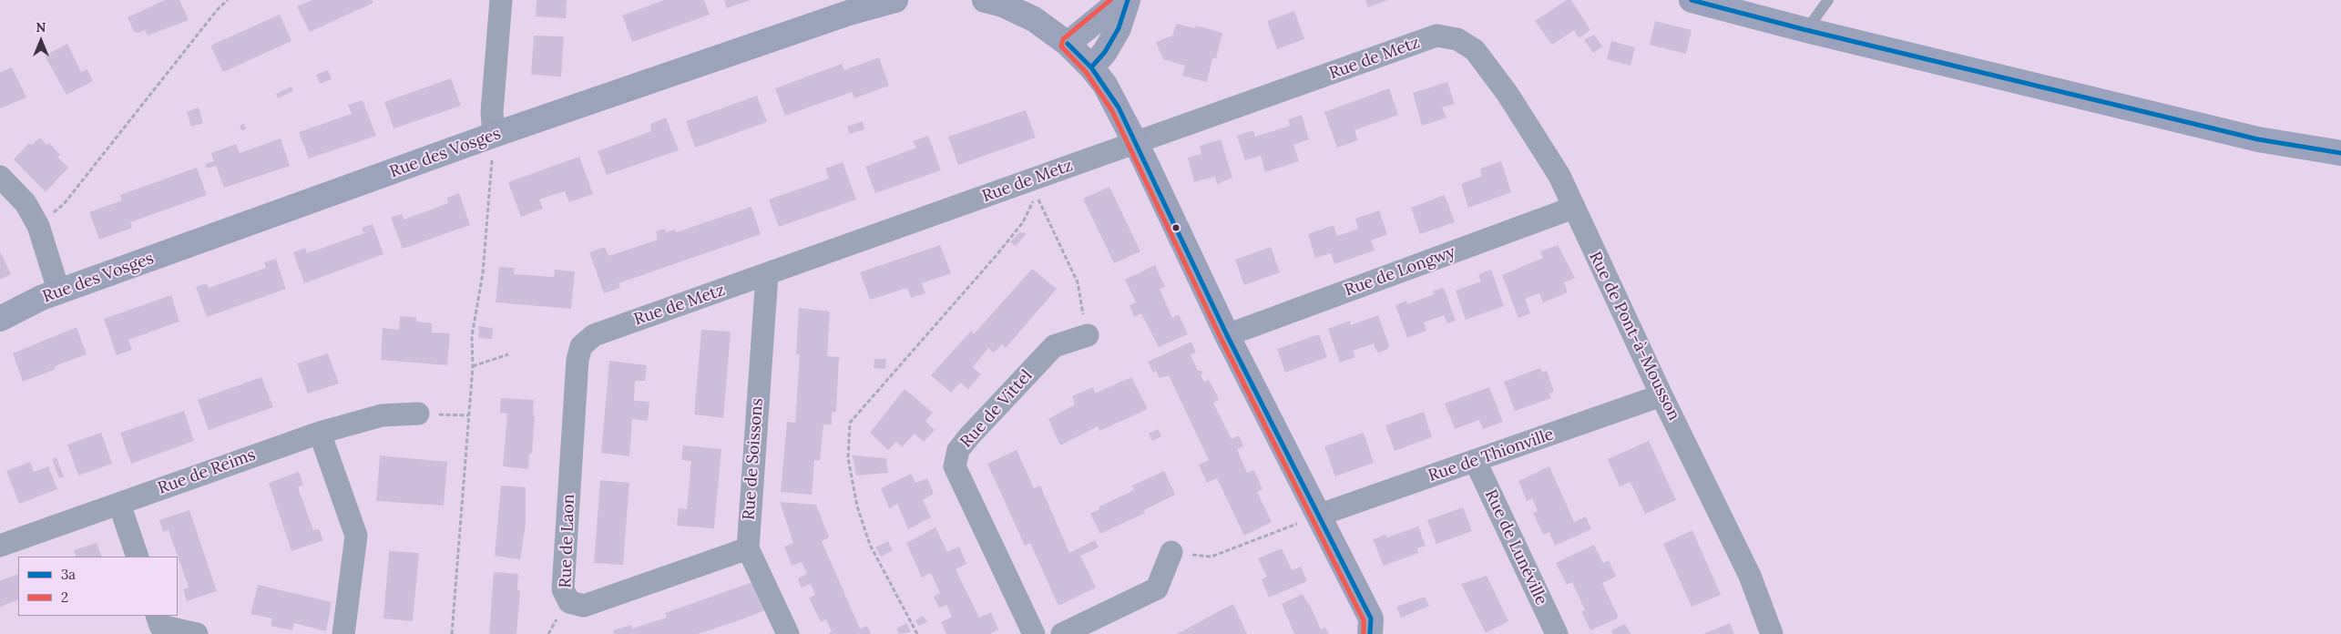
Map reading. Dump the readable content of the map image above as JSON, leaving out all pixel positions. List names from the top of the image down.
{
  "streets": {
    "street": [
      "Rue de Metz",
      "Rue des Vosges",
      "Rue de Longwy",
      "Rue de Pont-à-Mousson",
      "Rue de Vittel",
      "Rue de Thionville",
      "Rue de Soissons",
      "Rue de Reims",
      "Rue de Laon",
      "Rue de Lunéville"
    ]
  },
  "crossings": [
    ["Rue de Metz", "Rue de Pont-à-Mousson"],
    ["Rue de Metz", "Rue de Soissons"],
    ["Rue de Metz", "Rue de Laon"],
    ["Rue de Longwy", "Rue de Pont-à-Mousson"],
    ["Rue de Pont-à-Mousson", "Rue de Thionville"],
    ["Rue de Thionville", "Rue de Lunéville"],
    ["Rue de Soissons", "Rue de Laon"]
  ],
  "lines": ["transit line 3a", "transit line 2"],
  "legend": ["3a", "2"],
  "north": "top"
}
